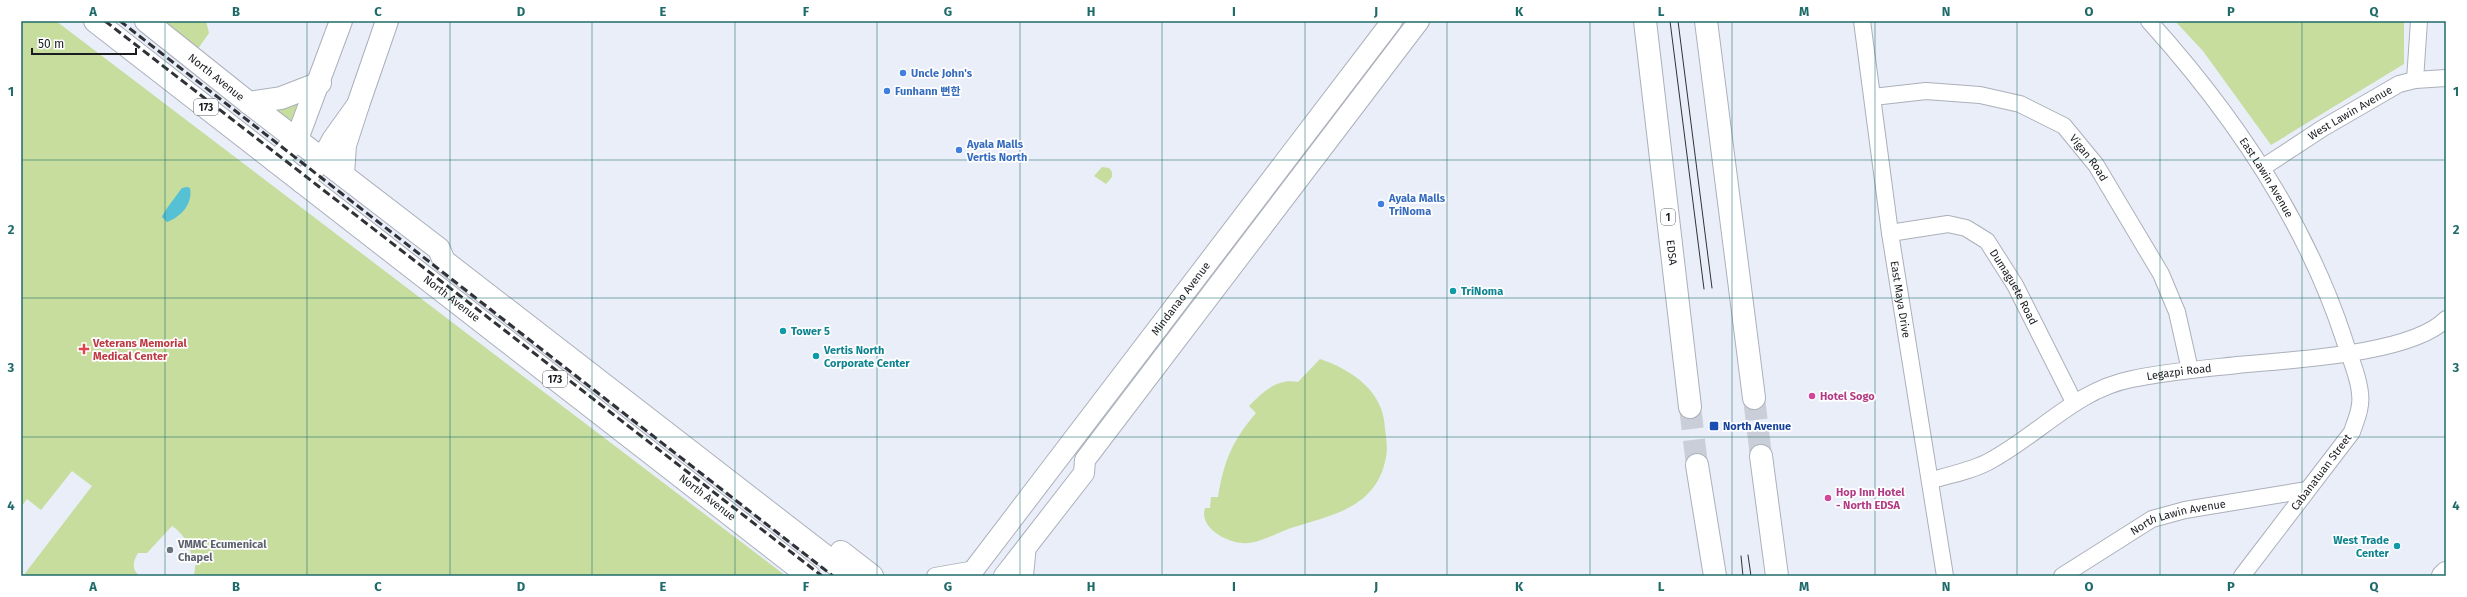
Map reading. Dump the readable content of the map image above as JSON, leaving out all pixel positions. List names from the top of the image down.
{
  "streets": {
    "main road": [
      "North Avenue",
      "173",
      "1",
      "EDSA"
    ],
    "street": [
      "West Lawin Avenue",
      "Vigan Road",
      "East Lawin Avenue",
      "Dumaguete Road",
      "Mindanao Avenue",
      "East Maya Drive",
      "Legazpi Road",
      "Cabanatuan Street",
      "North Lawin Avenue"
    ]
  },
  "crossings": [
    ["West Lawin Avenue", "East Lawin Avenue"],
    ["Vigan Road", "East Maya Drive"],
    ["Vigan Road", "Legazpi Road"],
    ["East Lawin Avenue", "Legazpi Road"],
    ["East Lawin Avenue", "Cabanatuan Street"],
    ["Dumaguete Road", "East Maya Drive"],
    ["Dumaguete Road", "Legazpi Road"],
    ["East Maya Drive", "Legazpi Road"],
    ["Legazpi Road", "Cabanatuan Street"],
    ["Cabanatuan Street", "North Lawin Avenue"]
  ],
  "places": {
    "other": [
      "Uncle John's",
      "Funhann 뻔한",
      "Ayala Malls Vertis North",
      "Ayala Malls TriNoma",
      "TriNoma",
      "Tower 5",
      "Vertis North Corporate Center",
      "Hotel Sogo",
      "Hop Inn Hotel - North EDSA",
      "West Trade Center",
      "VMMC Ecumenical Chapel"
    ],
    "health": ["Veterans Memorial Medical Center"],
    "transit": ["North Avenue"]
  },
  "scale_bar": "50 m",
  "grid": {
    "columns": [
      "A",
      "B",
      "C",
      "D",
      "E",
      "F",
      "G",
      "H",
      "I",
      "J",
      "K",
      "L",
      "M",
      "N",
      "O",
      "P",
      "Q"
    ],
    "rows": [
      "1",
      "2",
      "3",
      "4"
    ]
  }
}
